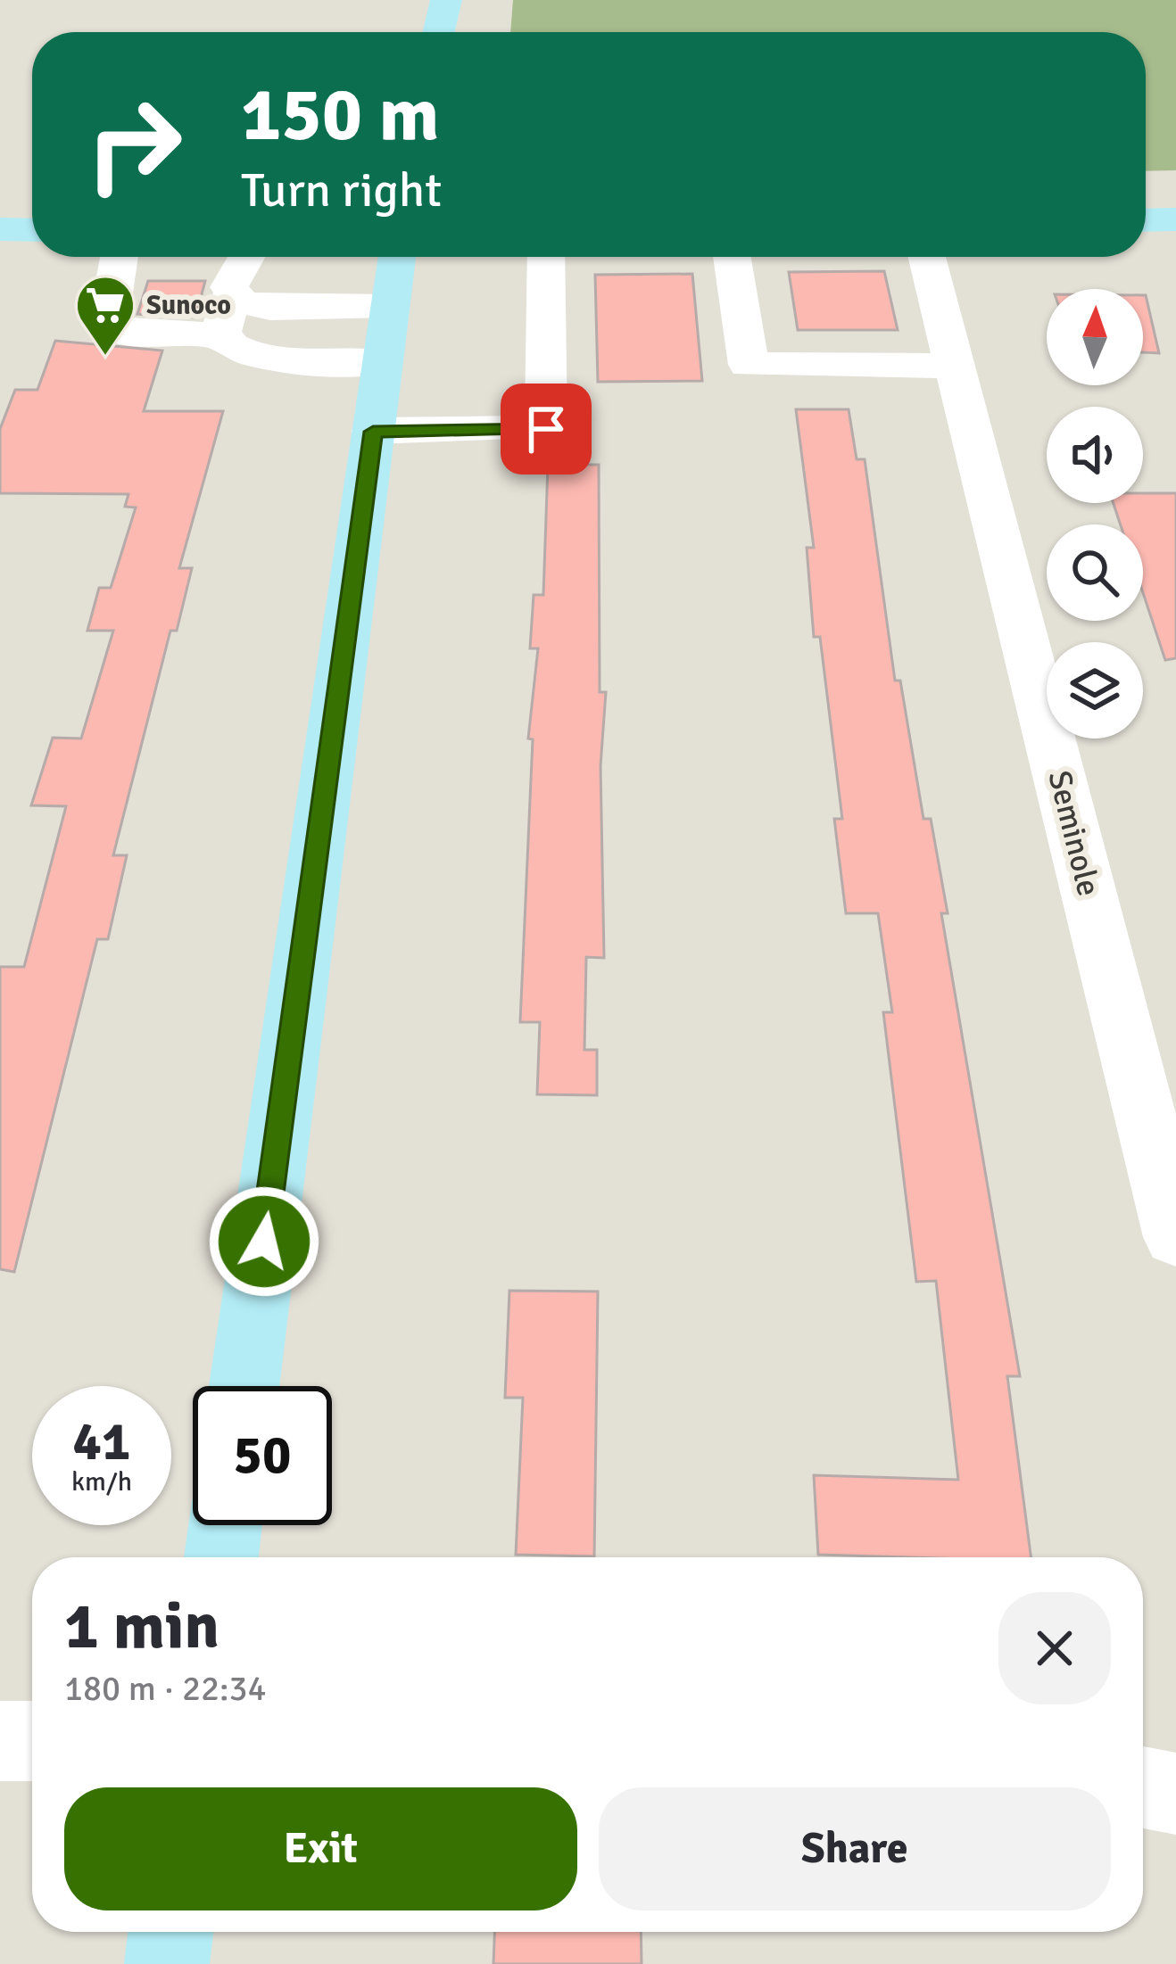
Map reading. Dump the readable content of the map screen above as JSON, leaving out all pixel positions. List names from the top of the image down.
{
  "streets": {
    "street": ["Seminole"]
  },
  "places": {
    "supermarket": ["Sunoco"]
  },
  "north": "top",
  "page": {
    "turn": ["150 m", "Turn right"],
    "speed": "41 km/h",
    "limit": "50",
    "heading": ["1 min", "180 m · 22:34"],
    "buttons": ["Exit", "Share"]
  }
}
